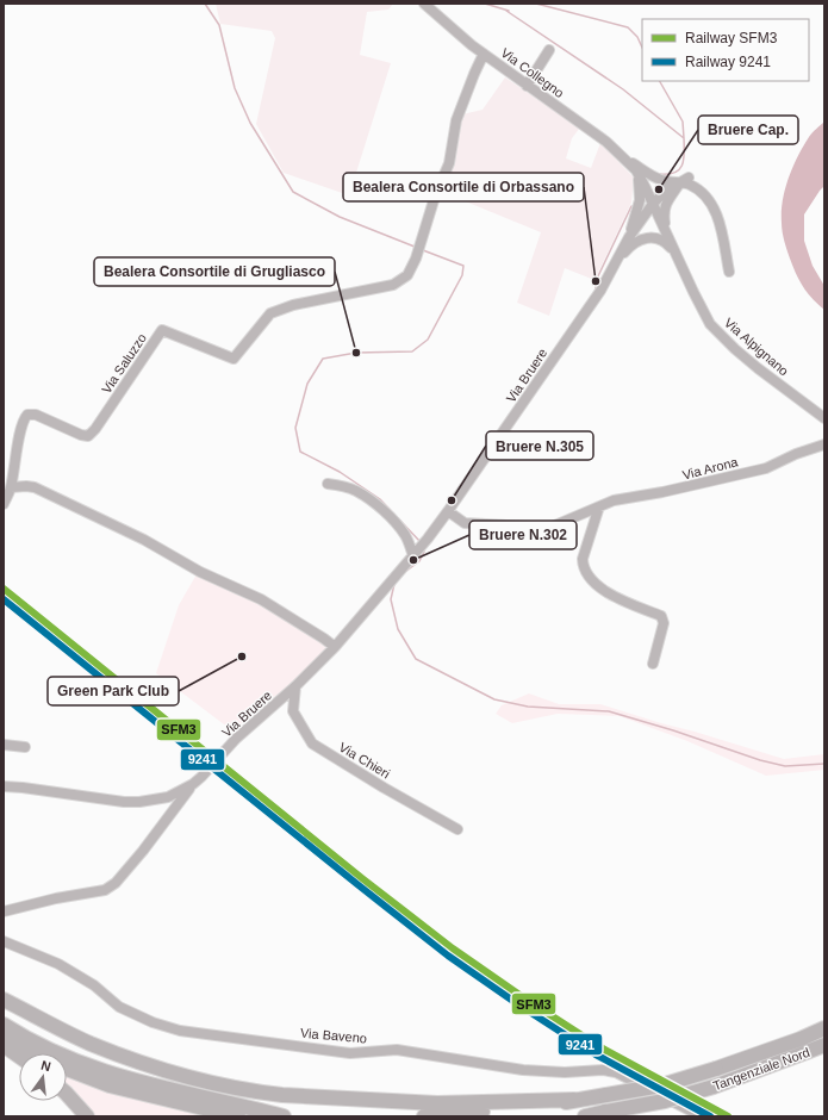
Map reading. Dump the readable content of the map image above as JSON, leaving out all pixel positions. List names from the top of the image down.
{
  "streets": {
    "highway": ["Tangenziale Nord"],
    "street": [
      "Via Collegno",
      "Via Alpignano",
      "Via Saluzzo",
      "Via Bruere",
      "Via Arona",
      "Via Chieri",
      "Via Baveno"
    ]
  },
  "crossings": [
    ["Via Collegno", "Via Alpignano"],
    ["Via Collegno", "Via Saluzzo"],
    ["Via Collegno", "Via Bruere"],
    ["Via Alpignano", "Via Bruere"],
    ["Via Bruere", "Via Arona"],
    ["Via Bruere", "Via Chieri"]
  ],
  "places": [
    "Bruere Cap.",
    "Bealera Consortile di Orbassano",
    "Bealera Consortile di Grugliasco",
    "Bruere N.305",
    "Bruere N.302",
    "Green Park Club"
  ],
  "lines": ["rail line SFM3", "rail line 9241"],
  "legend": ["Railway SFM3", "Railway 9241"],
  "north": "top"
}
